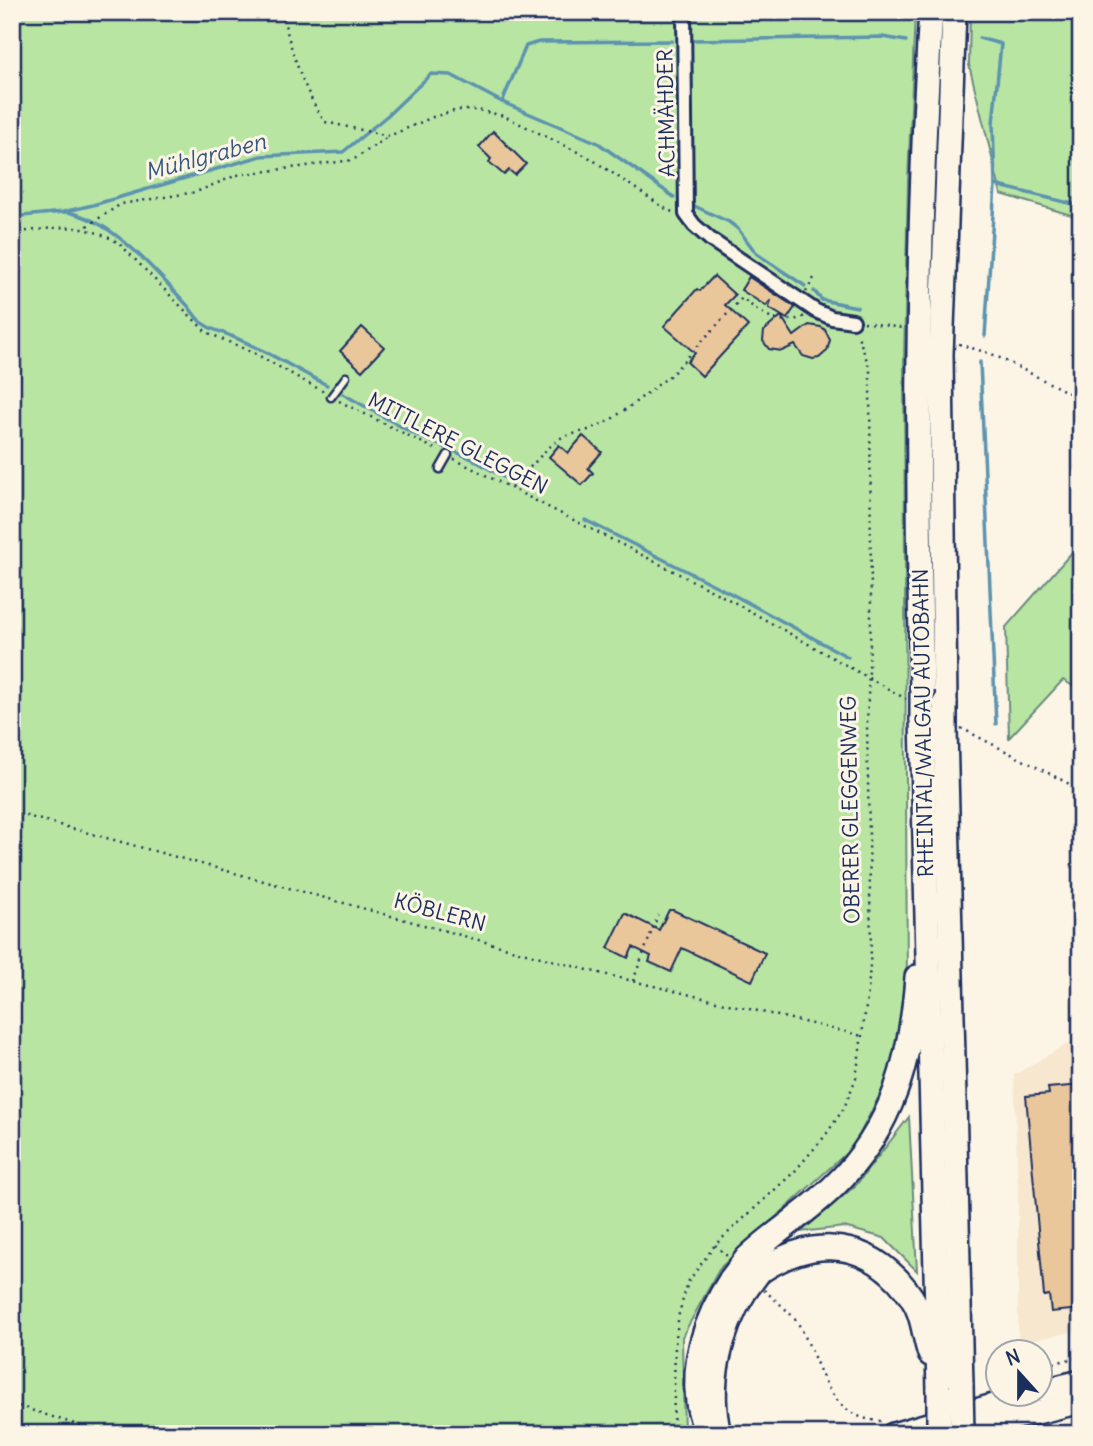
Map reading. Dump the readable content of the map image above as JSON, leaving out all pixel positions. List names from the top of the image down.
{
  "streets": {
    "highway": ["RHEINTAL/WALGAU AUTOBAHN"],
    "street": ["ACHMÄHDER"],
    "path": ["MITTLERE GLEGGEN", "OBERER GLEGGENWEG", "KÖBLERN"]
  },
  "crossings": [
    ["MITTLERE GLEGGEN", "RHEINTAL/WALGAU AUTOBAHN"],
    ["MITTLERE GLEGGEN", "OBERER GLEGGENWEG"],
    ["OBERER GLEGGENWEG", "KÖBLERN"]
  ],
  "water": ["Mühlgraben"],
  "north": "top"
}
